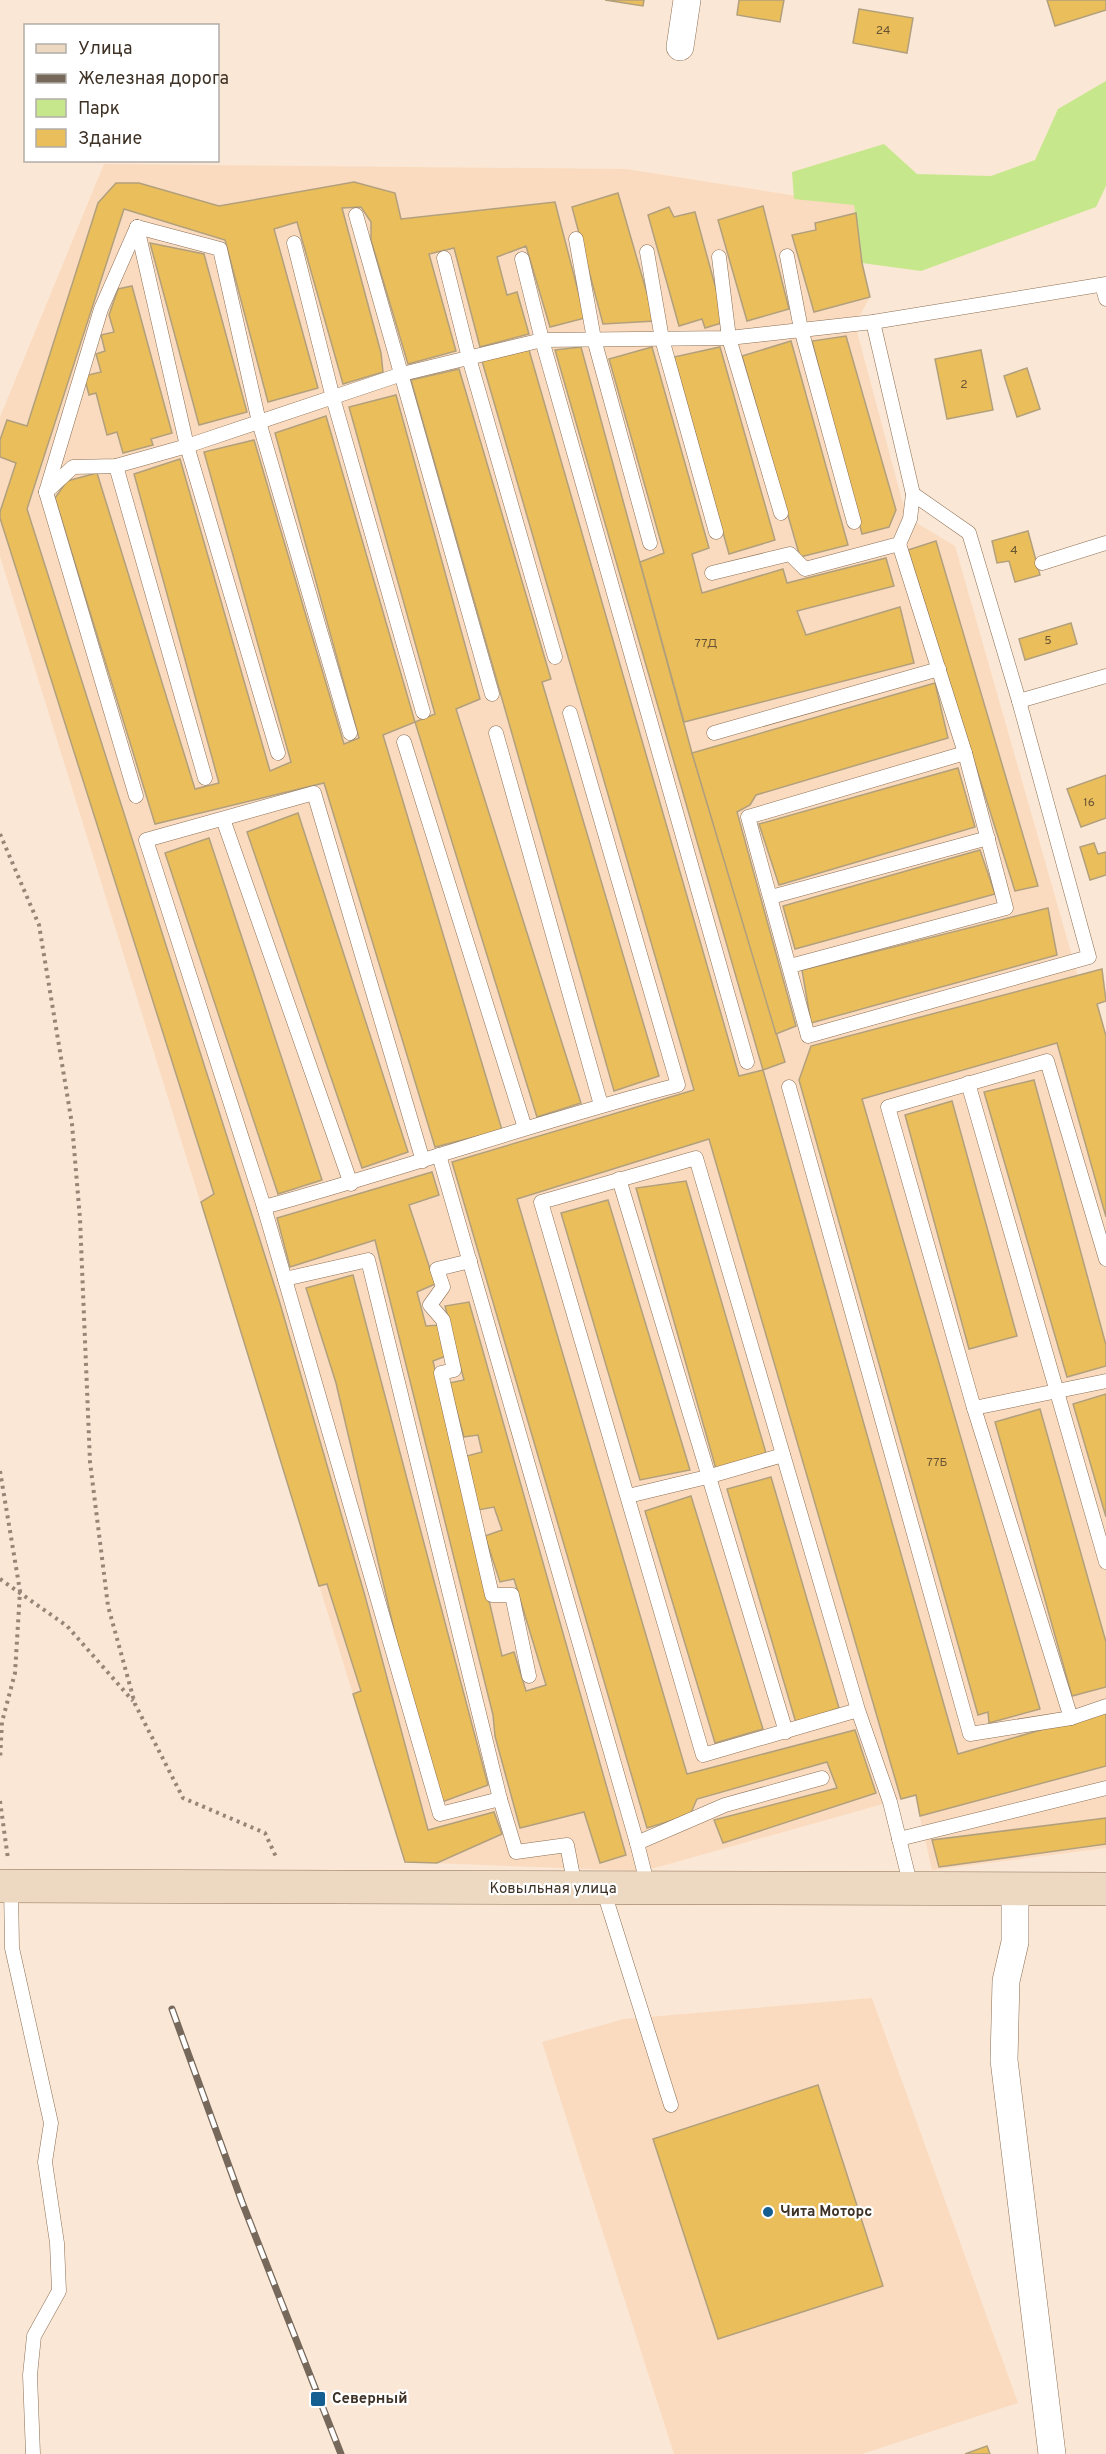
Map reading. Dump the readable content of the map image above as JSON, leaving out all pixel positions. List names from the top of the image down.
{
  "streets": {
    "main road": ["Ковыльная улица"]
  },
  "places": {
    "other": ["Чита Моторс"],
    "transit": ["Северный"]
  },
  "house_numbers": [
    "24",
    "2",
    "4",
    "5",
    "77Д",
    "16",
    "77Б"
  ],
  "legend": [
    "Улица",
    "Железная дорога",
    "Парк",
    "Здание"
  ]
}
